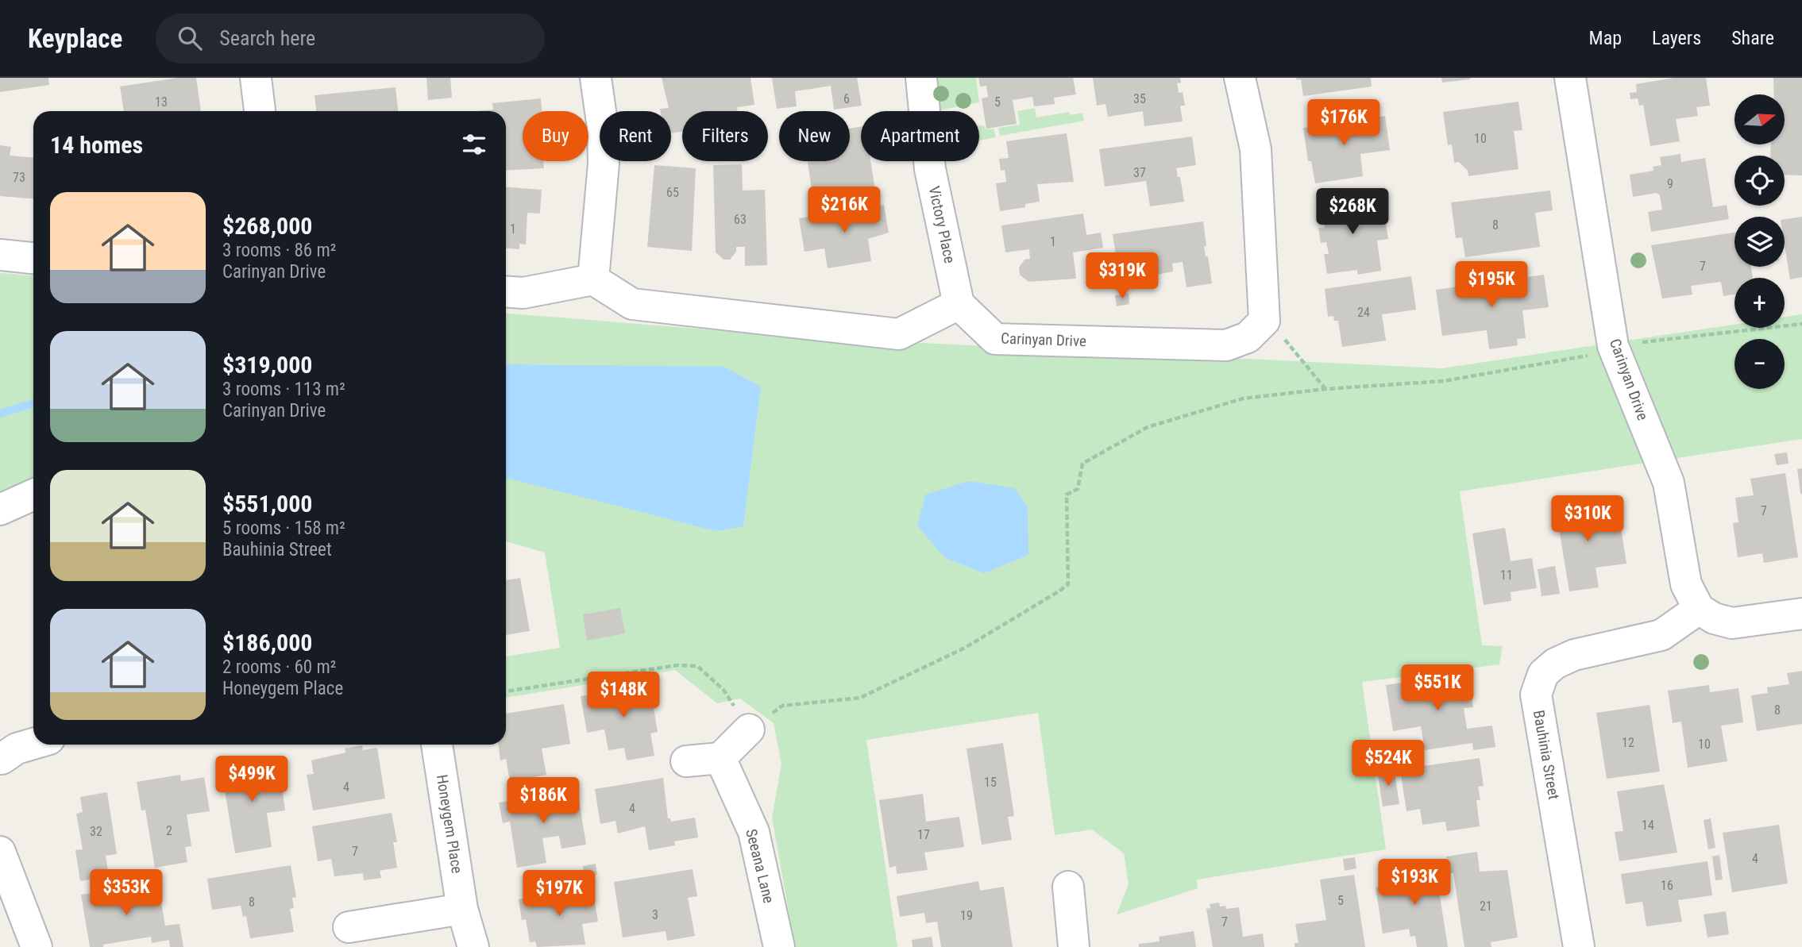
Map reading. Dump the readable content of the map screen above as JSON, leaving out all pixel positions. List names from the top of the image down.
{
  "streets": {
    "street": [
      "Victory Place",
      "Carinyan Drive",
      "Bauhinia Street",
      "Honeygem Place",
      "Seeana Lane"
    ]
  },
  "crossings": [
    ["Victory Place", "Carinyan Drive"],
    ["Carinyan Drive", "Bauhinia Street"]
  ],
  "house_numbers": [
    "6",
    "35",
    "13",
    "5",
    "10",
    "37",
    "73",
    "9",
    "65",
    "63",
    "8",
    "1",
    "1",
    "7",
    "24",
    "7",
    "11",
    "8",
    "12",
    "10",
    "15",
    "4",
    "4",
    "14",
    "2",
    "32",
    "17",
    "7",
    "4",
    "16",
    "5",
    "8",
    "21",
    "3",
    "19",
    "7"
  ],
  "north": "right",
  "page": {
    "header": "Keyplace",
    "search": "Search here",
    "nav": ["Map", "Layers", "Share"],
    "map_buttons": ["+", "−"],
    "price": [
      "$176K",
      "$216K",
      "$268K",
      "$319K",
      "$195K",
      "$310K",
      "$551K",
      "$148K",
      "$524K",
      "$499K",
      "$186K",
      "$193K",
      "$353K",
      "$197K"
    ],
    "chip": [
      "Buy",
      "Rent",
      "Filters",
      "New",
      "Apartment"
    ],
    "heading": "14 homes",
    "list": [
      {
        "name": "$268,000",
        "note": "3 rooms · 86 m² · Carinyan Drive"
      },
      {
        "name": "$319,000",
        "note": "3 rooms · 113 m² · Carinyan Drive"
      },
      {
        "name": "$551,000",
        "note": "5 rooms · 158 m² · Bauhinia Street"
      },
      {
        "name": "$186,000",
        "note": "2 rooms · 60 m² · Honeygem Place"
      }
    ]
  }
}
